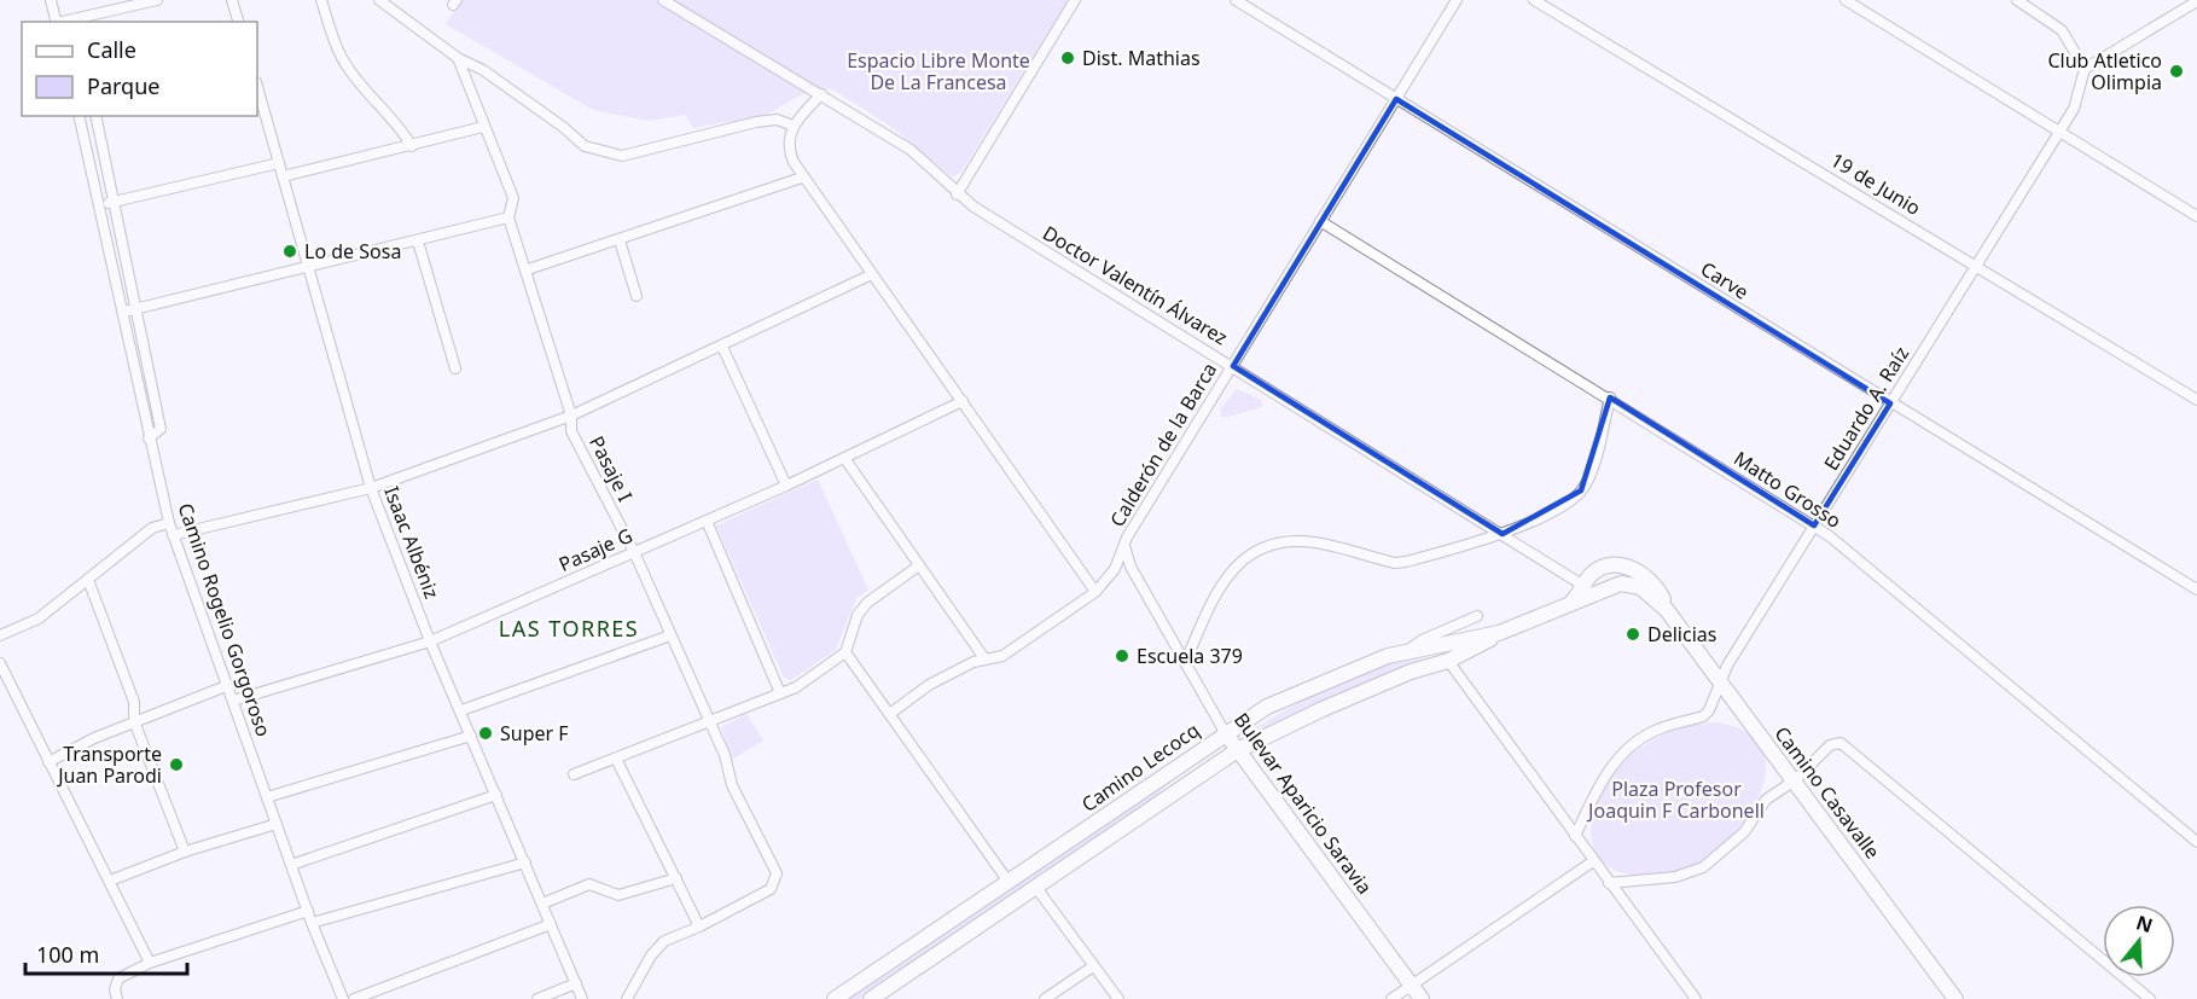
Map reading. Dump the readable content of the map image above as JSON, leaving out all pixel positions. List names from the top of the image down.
{
  "streets": {
    "street": [
      "19 de Junio",
      "Carve",
      "Doctor Valentín Álvarez",
      "Eduardo A. Raíz",
      "Calderón de la Barca",
      "Pasaje I",
      "Matto Grosso",
      "Isaac Albéniz",
      "Pasaje G",
      "Camino Rogelio Gorgoroso",
      "Camino Lecocq",
      "Camino Casavalle",
      "Bulevar Aparicio Saravia"
    ]
  },
  "crossings": [
    ["19 de Junio", "Eduardo A. Raíz"],
    ["Carve", "Eduardo A. Raíz"],
    ["Carve", "Calderón de la Barca"],
    ["Doctor Valentín Álvarez", "Calderón de la Barca"],
    ["Doctor Valentín Álvarez", "Camino Lecocq"],
    ["Eduardo A. Raíz", "Matto Grosso"],
    ["Eduardo A. Raíz", "Camino Casavalle"],
    ["Calderón de la Barca", "Matto Grosso"],
    ["Calderón de la Barca", "Bulevar Aparicio Saravia"],
    ["Pasaje I", "Pasaje G"],
    ["Isaac Albéniz", "Pasaje G"],
    ["Pasaje G", "Camino Rogelio Gorgoroso"],
    ["Camino Lecocq", "Camino Casavalle"],
    ["Camino Lecocq", "Bulevar Aparicio Saravia"]
  ],
  "districts": ["LAS TORRES"],
  "parks": ["Espacio Libre Monte De La Francesa", "Plaza Profesor Joaquin F Carbonell"],
  "places": [
    "Dist. Mathias",
    "Club Atletico Olimpia",
    "Lo de Sosa",
    "Delicias",
    "Escuela 379",
    "Super F",
    "Transporte Juan Parodi"
  ],
  "legend": ["Calle", "Parque"],
  "scale_bar": "100 m",
  "north": "top"
}
